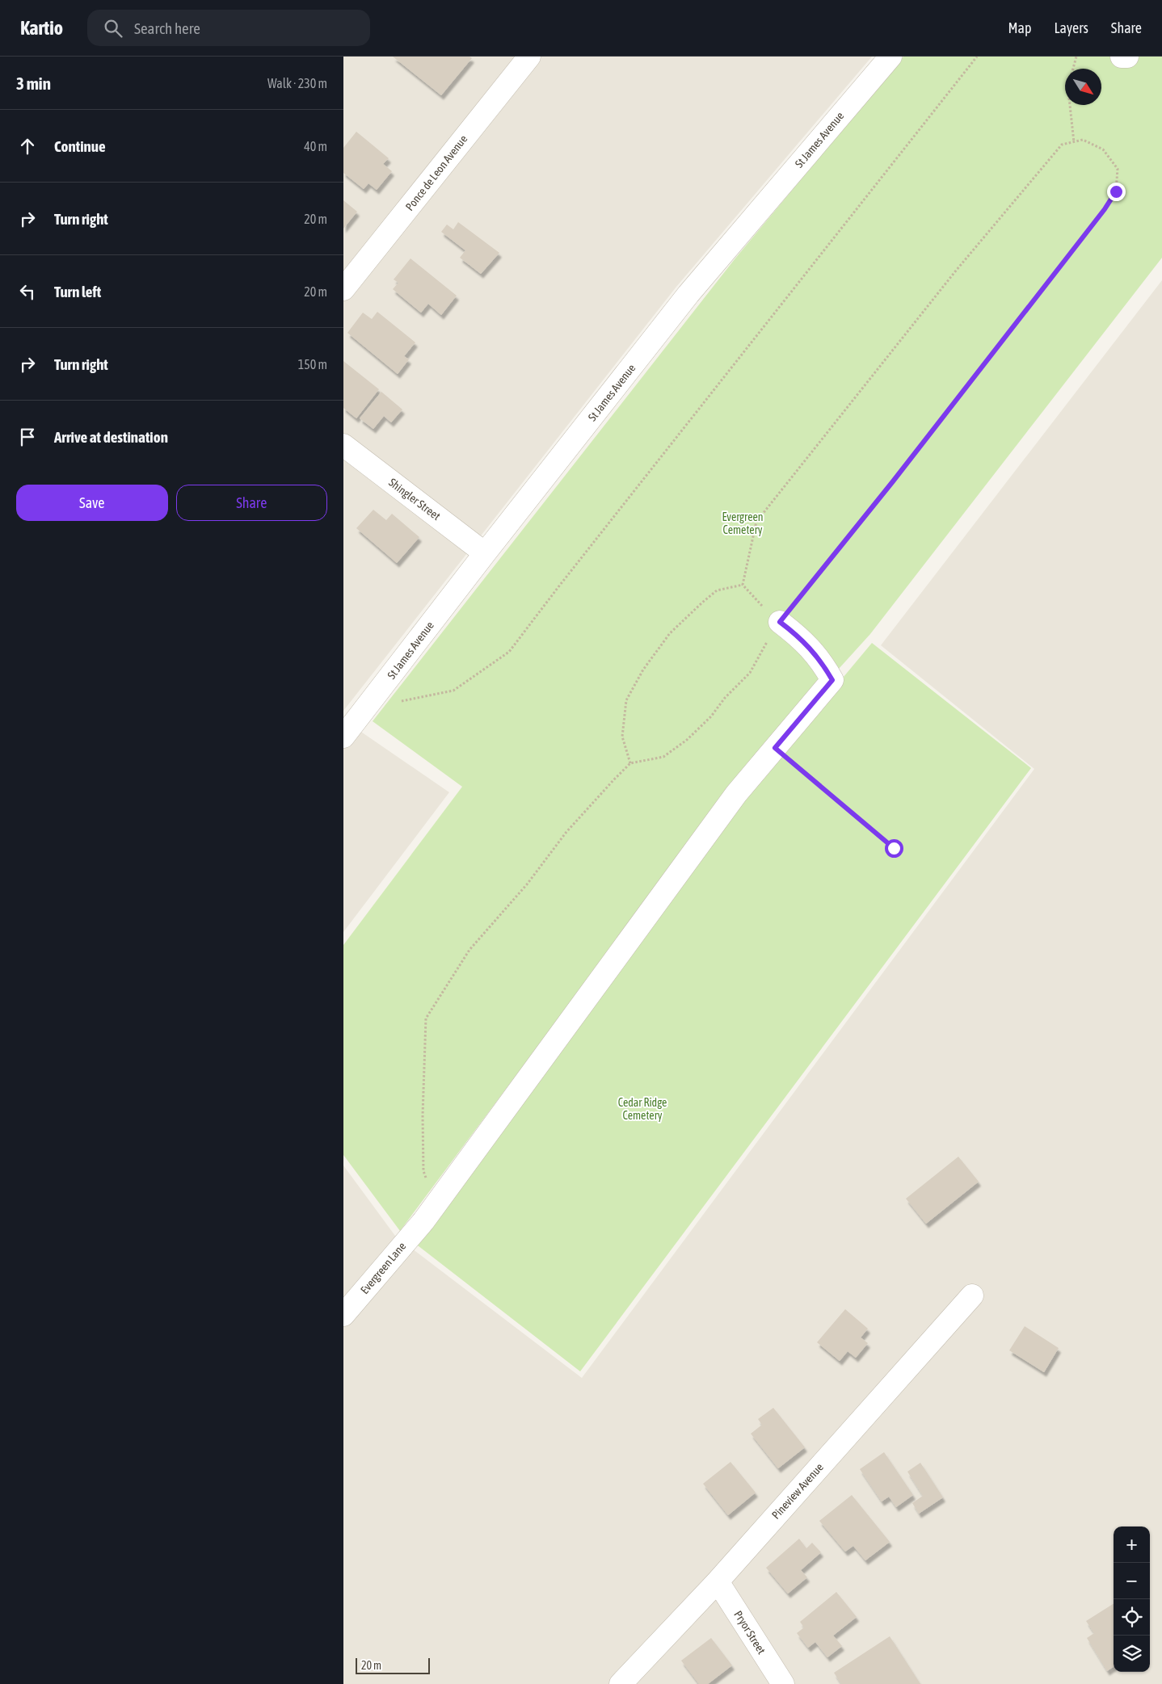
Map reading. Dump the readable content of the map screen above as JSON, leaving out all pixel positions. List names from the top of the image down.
{
  "streets": {
    "street": [
      "St James Avenue",
      "Ponce de Leon Avenue",
      "Shingler Street",
      "Evergreen Lane",
      "Pineview Avenue",
      "Pryor Street"
    ]
  },
  "crossings": [
    ["St James Avenue", "Shingler Street"],
    ["Pineview Avenue", "Pryor Street"]
  ],
  "parks": ["Evergreen Cemetery", "Cedar Ridge Cemetery"],
  "scale_bar": "20 m",
  "north": "bottom right",
  "page": {
    "header": "Kartio",
    "search": "Search here",
    "nav": ["Map", "Layers", "Share"],
    "heading": ["3 min", "Walk · 230 m"],
    "list": [
      ["Continue", "40 m"],
      ["Turn right", "20 m"],
      ["Turn left", "20 m"],
      ["Turn right", "150 m"],
      "Arrive at destination"
    ],
    "buttons": ["Save", "Share"],
    "map_buttons": ["+", "−"],
    "scale": "20 m"
  }
}
